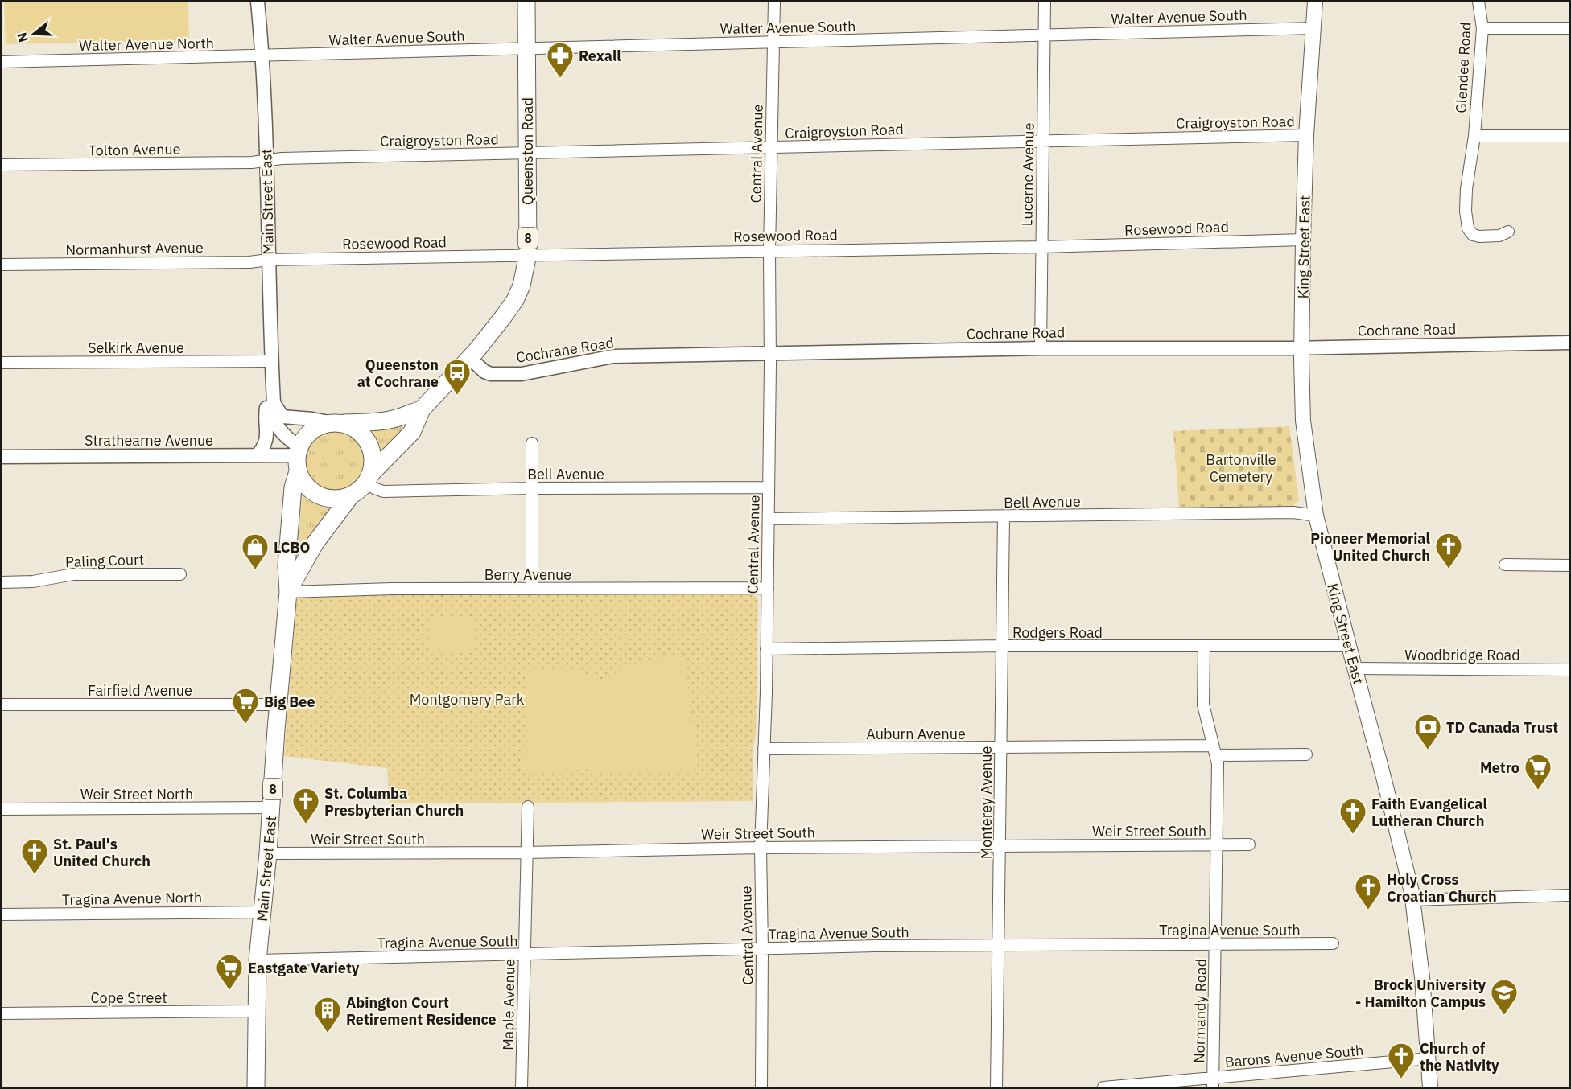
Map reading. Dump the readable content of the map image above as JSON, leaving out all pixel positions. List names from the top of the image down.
{
  "streets": {
    "main road": [
      "Queenston Road",
      "Main Street East",
      "8",
      "King Street East"
    ],
    "street": [
      "Walter Avenue South",
      "Walter Avenue North",
      "Glendee Road",
      "Craigroyston Road",
      "Tolton Avenue",
      "Central Avenue",
      "Lucerne Avenue",
      "Rosewood Road",
      "Normanhurst Avenue",
      "Cochrane Road",
      "Selkirk Avenue",
      "Strathearne Avenue",
      "Bell Avenue",
      "Paling Court",
      "Berry Avenue",
      "Rodgers Road",
      "Woodbridge Road",
      "Fairfield Avenue",
      "Auburn Avenue",
      "Weir Street North",
      "Monterey Avenue",
      "Weir Street South",
      "Tragina Avenue North",
      "Tragina Avenue South",
      "Cope Street",
      "Maple Avenue",
      "Normandy Road",
      "Barons Avenue South"
    ]
  },
  "crossings": [
    ["Walter Avenue South", "Walter Avenue North"],
    ["Walter Avenue South", "Queenston Road"],
    ["Walter Avenue South", "Central Avenue"],
    ["Walter Avenue South", "Lucerne Avenue"],
    ["Walter Avenue South", "Main Street East"],
    ["Walter Avenue South", "King Street East"],
    ["Walter Avenue North", "Main Street East"],
    ["Craigroyston Road", "Tolton Avenue"],
    ["Craigroyston Road", "Queenston Road"],
    ["Craigroyston Road", "Central Avenue"],
    ["Craigroyston Road", "Lucerne Avenue"],
    ["Craigroyston Road", "Main Street East"],
    ["Craigroyston Road", "King Street East"],
    ["Tolton Avenue", "Main Street East"],
    ["Queenston Road", "Main Street East"],
    ["Queenston Road", "Rosewood Road"],
    ["Queenston Road", "Cochrane Road"],
    ["Queenston Road", "Strathearne Avenue"],
    ["Queenston Road", "Bell Avenue"],
    ["Central Avenue", "Rosewood Road"],
    ["Central Avenue", "Cochrane Road"],
    ["Central Avenue", "Bell Avenue"],
    ["Central Avenue", "Berry Avenue"],
    ["Central Avenue", "Rodgers Road"],
    ["Central Avenue", "Auburn Avenue"],
    ["Central Avenue", "Weir Street South"],
    ["Central Avenue", "Tragina Avenue South"],
    ["Lucerne Avenue", "Rosewood Road"],
    ["Lucerne Avenue", "Cochrane Road"],
    ["Main Street East", "Rosewood Road"],
    ["Main Street East", "Normanhurst Avenue"],
    ["Main Street East", "Selkirk Avenue"],
    ["Main Street East", "Strathearne Avenue"],
    ["Main Street East", "Bell Avenue"],
    ["Main Street East", "Berry Avenue"],
    ["Main Street East", "Fairfield Avenue"],
    ["Main Street East", "Weir Street North"],
    ["Main Street East", "Weir Street South"],
    ["Main Street East", "Tragina Avenue North"],
    ["Main Street East", "Tragina Avenue South"],
    ["Main Street East", "Cope Street"],
    ["Rosewood Road", "King Street East"],
    ["Rosewood Road", "Normanhurst Avenue"],
    ["King Street East", "Cochrane Road"],
    ["King Street East", "Bell Avenue"],
    ["King Street East", "Rodgers Road"],
    ["King Street East", "Woodbridge Road"],
    ["King Street East", "Barons Avenue South"],
    ["Strathearne Avenue", "Bell Avenue"],
    ["Bell Avenue", "Monterey Avenue"],
    ["Rodgers Road", "Monterey Avenue"],
    ["Rodgers Road", "Normandy Road"],
    ["Auburn Avenue", "Monterey Avenue"],
    ["Auburn Avenue", "Normandy Road"],
    ["Monterey Avenue", "Weir Street South"],
    ["Monterey Avenue", "Tragina Avenue South"],
    ["Weir Street South", "Maple Avenue"],
    ["Weir Street South", "Normandy Road"],
    ["Tragina Avenue South", "Maple Avenue"],
    ["Tragina Avenue South", "Normandy Road"],
    ["Normandy Road", "Barons Avenue South"]
  ],
  "parks": ["Bartonville Cemetery", "Montgomery Park"],
  "places": {
    "pharmacy": ["Rexall"],
    "bus stop": ["Queenston at Cochrane"],
    "church": [
      "Pioneer Memorial United Church",
      "St. Columba Presbyterian Church",
      "Faith Evangelical Lutheran Church",
      "St. Paul's United Church",
      "Holy Cross Croatian Church",
      "Church of the Nativity"
    ],
    "shop": ["LCBO"],
    "supermarket": ["Big Bee", "Metro", "Eastgate Variety"],
    "bank": ["TD Canada Trust"],
    "school or university": ["Brock University - Hamilton Campus"],
    "building": ["Abington Court Retirement Residence"]
  },
  "north": "left"
}
